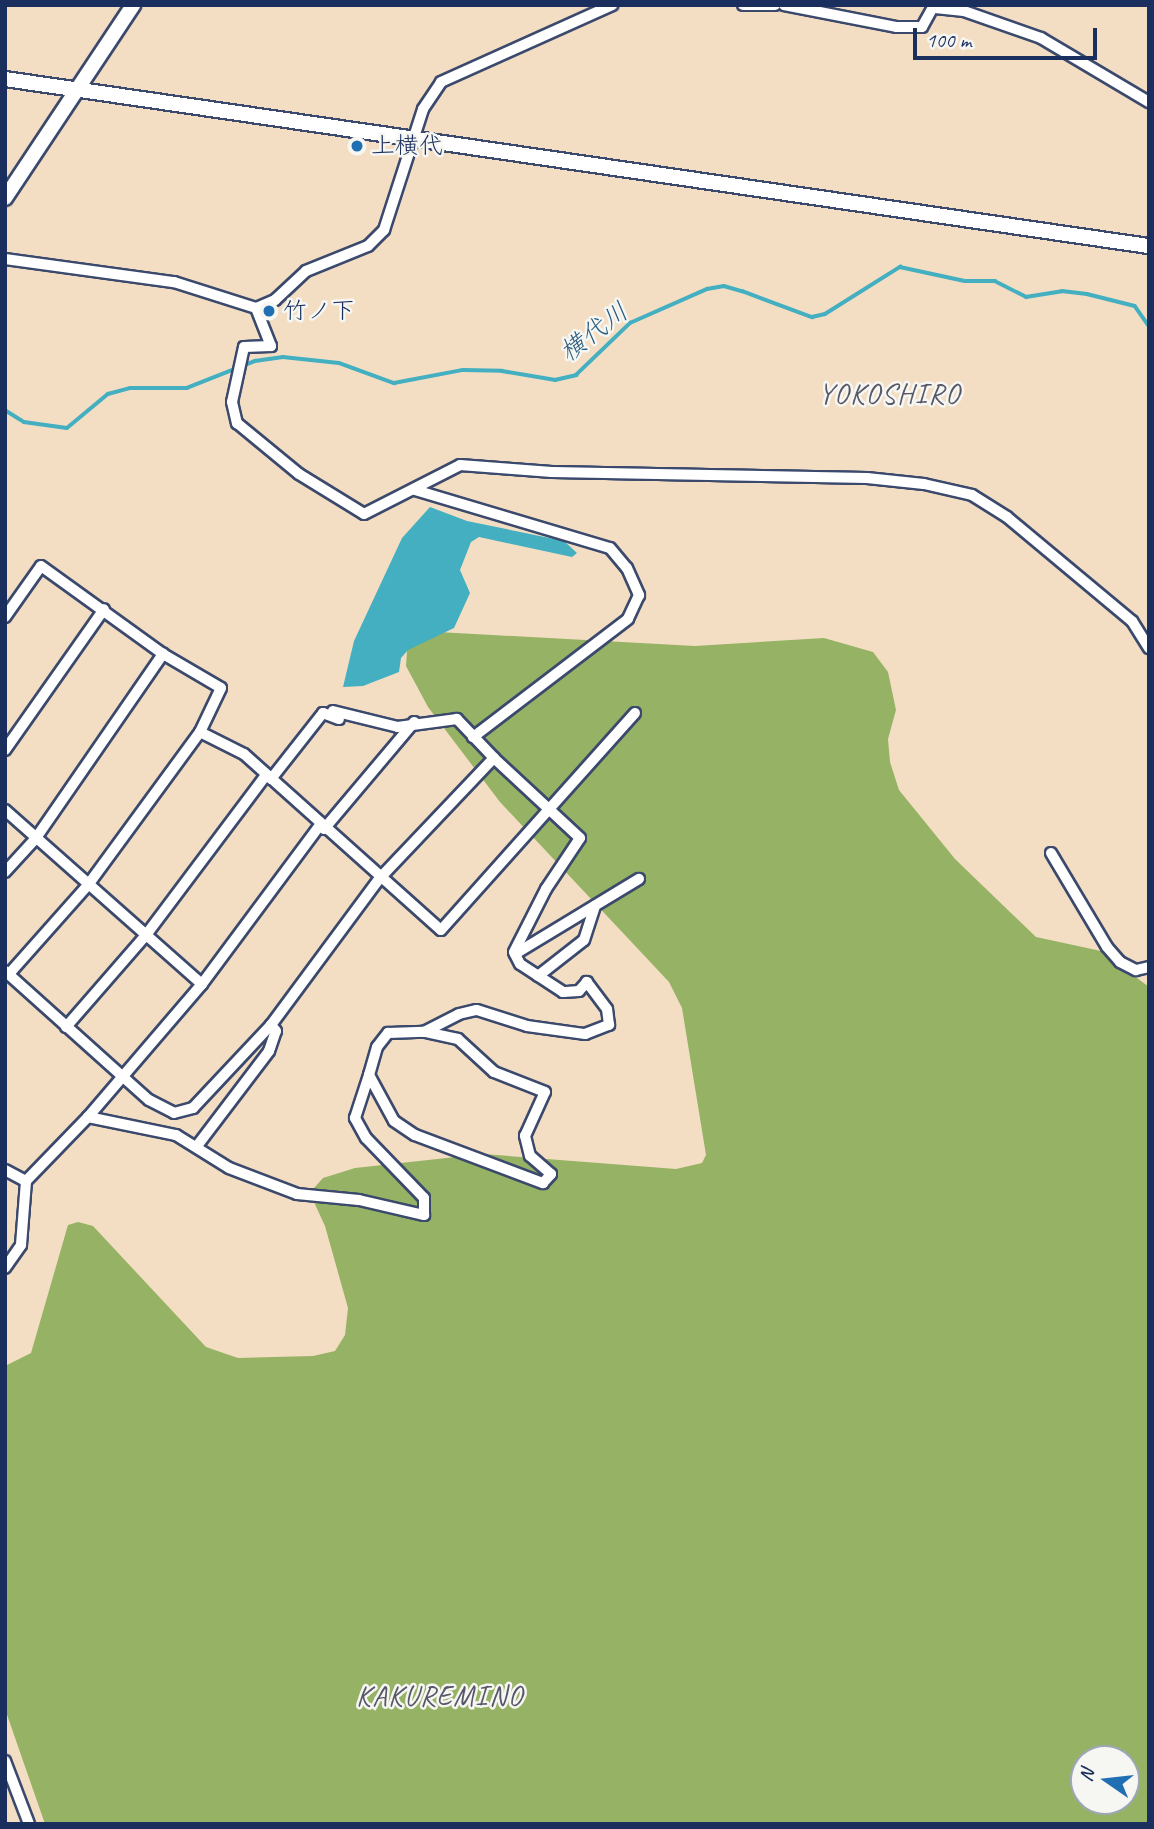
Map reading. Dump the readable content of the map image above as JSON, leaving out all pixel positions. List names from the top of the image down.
{
  "districts": ["YOKOSHIRO", "KAKUREMINO"],
  "water": ["横代川"],
  "places": ["上横代", "竹ノ下"],
  "scale_bar": "100 m",
  "north": "left"
}
